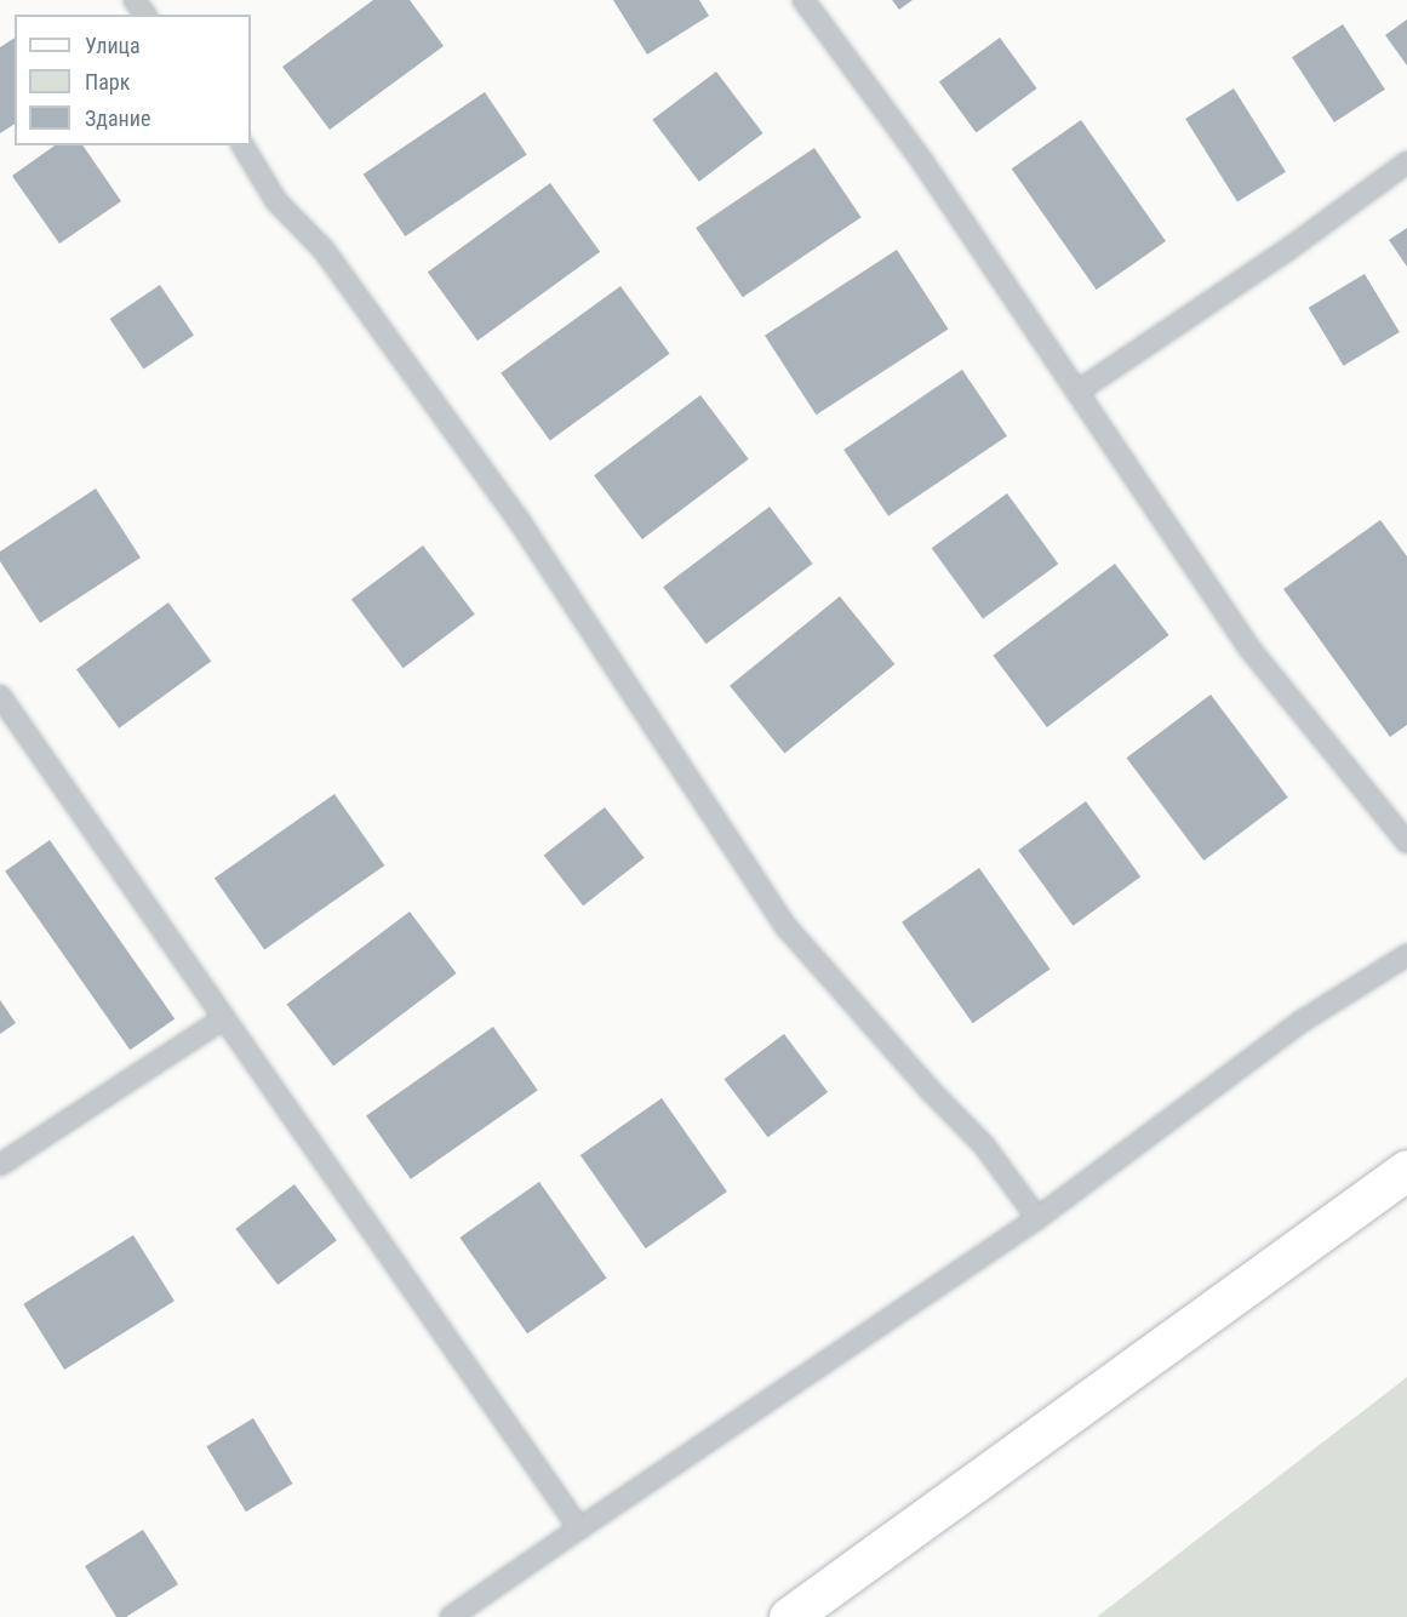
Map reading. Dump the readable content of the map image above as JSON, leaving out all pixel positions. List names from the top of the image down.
{
  "legend": ["Улица", "Парк", "Здание"]
}
